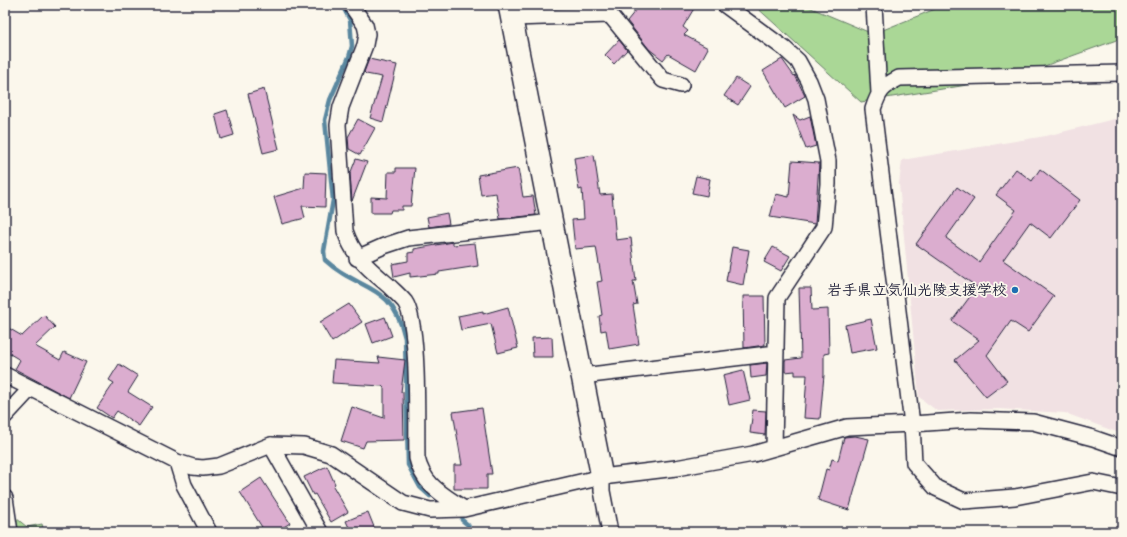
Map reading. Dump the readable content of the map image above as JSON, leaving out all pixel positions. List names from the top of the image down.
{
  "places": ["岩手県立気仙光陵支援学校"]
}
